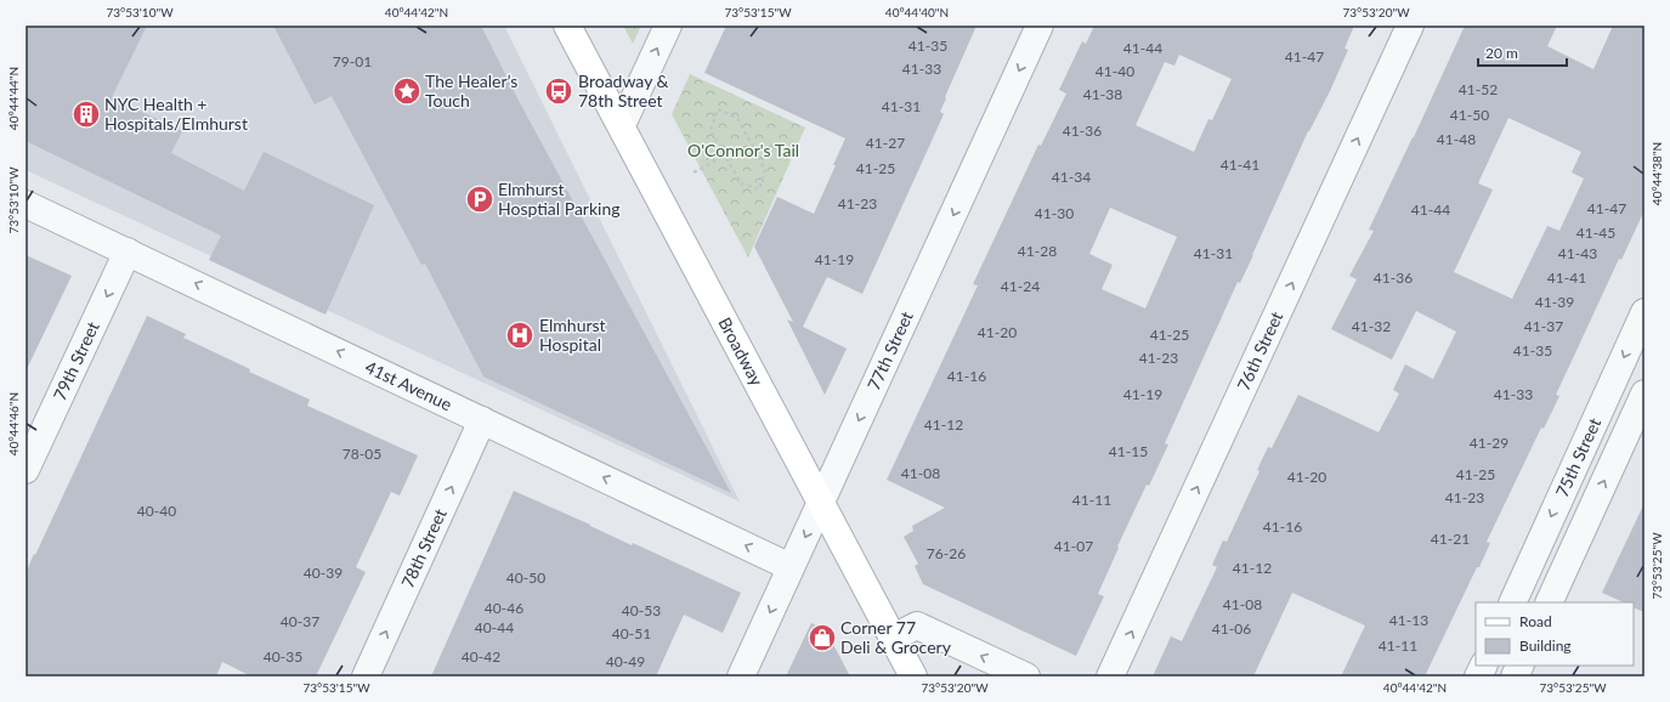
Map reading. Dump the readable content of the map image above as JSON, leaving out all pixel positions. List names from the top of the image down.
{
  "streets": {
    "main road": ["Broadway"],
    "street": [
      "77th Street",
      "76th Street",
      "79th Street",
      "41st Avenue",
      "75th Street",
      "78th Street"
    ]
  },
  "crossings": [
    ["Broadway", "77th Street"],
    ["77th Street", "41st Avenue"],
    ["79th Street", "41st Avenue"],
    ["41st Avenue", "78th Street"]
  ],
  "one_way": [
    "77th Street",
    "76th Street",
    "79th Street",
    "41st Avenue",
    "78th Street"
  ],
  "parks": ["O'Connor's Tail"],
  "places": {
    "place": ["The Healer’s Touch"],
    "bus stop": ["Broadway & 78th Street"],
    "building": ["NYC Health + Hospitals/Elmhurst"],
    "parking": ["Elmhurst Hosptial Parking"],
    "hospital": ["Elmhurst Hospital"],
    "shop": ["Corner 77 Deli & Grocery"]
  },
  "house_numbers": [
    "41-35",
    "41-44",
    "41-47",
    "79-01",
    "41-33",
    "41-40",
    "41-52",
    "41-38",
    "41-31",
    "41-50",
    "41-36",
    "41-48",
    "41-27",
    "41-41",
    "41-25",
    "41-34",
    "41-23",
    "41-47",
    "41-44",
    "41-30",
    "41-45",
    "41-28",
    "41-31",
    "41-43",
    "41-19",
    "41-36",
    "41-41",
    "41-24",
    "41-39",
    "41-32",
    "41-37",
    "41-20",
    "41-25",
    "41-35",
    "41-23",
    "41-16",
    "41-19",
    "41-33",
    "41-12",
    "41-29",
    "41-15",
    "78-05",
    "41-08",
    "41-25",
    "41-20",
    "41-23",
    "41-11",
    "40-40",
    "41-16",
    "41-21",
    "41-07",
    "76-26",
    "41-12",
    "40-39",
    "40-50",
    "41-08",
    "40-46",
    "40-53",
    "41-13",
    "40-37",
    "40-44",
    "41-06",
    "40-51",
    "41-11",
    "40-35",
    "40-42",
    "40-49"
  ],
  "legend": ["Road", "Building"],
  "scale_bar": "20 m",
  "coordinates": [
    "73°53'10\"W",
    "40°44'42\"N",
    "73°53'15\"W",
    "40°44'40\"N",
    "73°53'20\"W",
    "40°44'44\"N",
    "40°44'38\"N",
    "40°44'46\"N",
    "73°53'25\"W"
  ]
}
